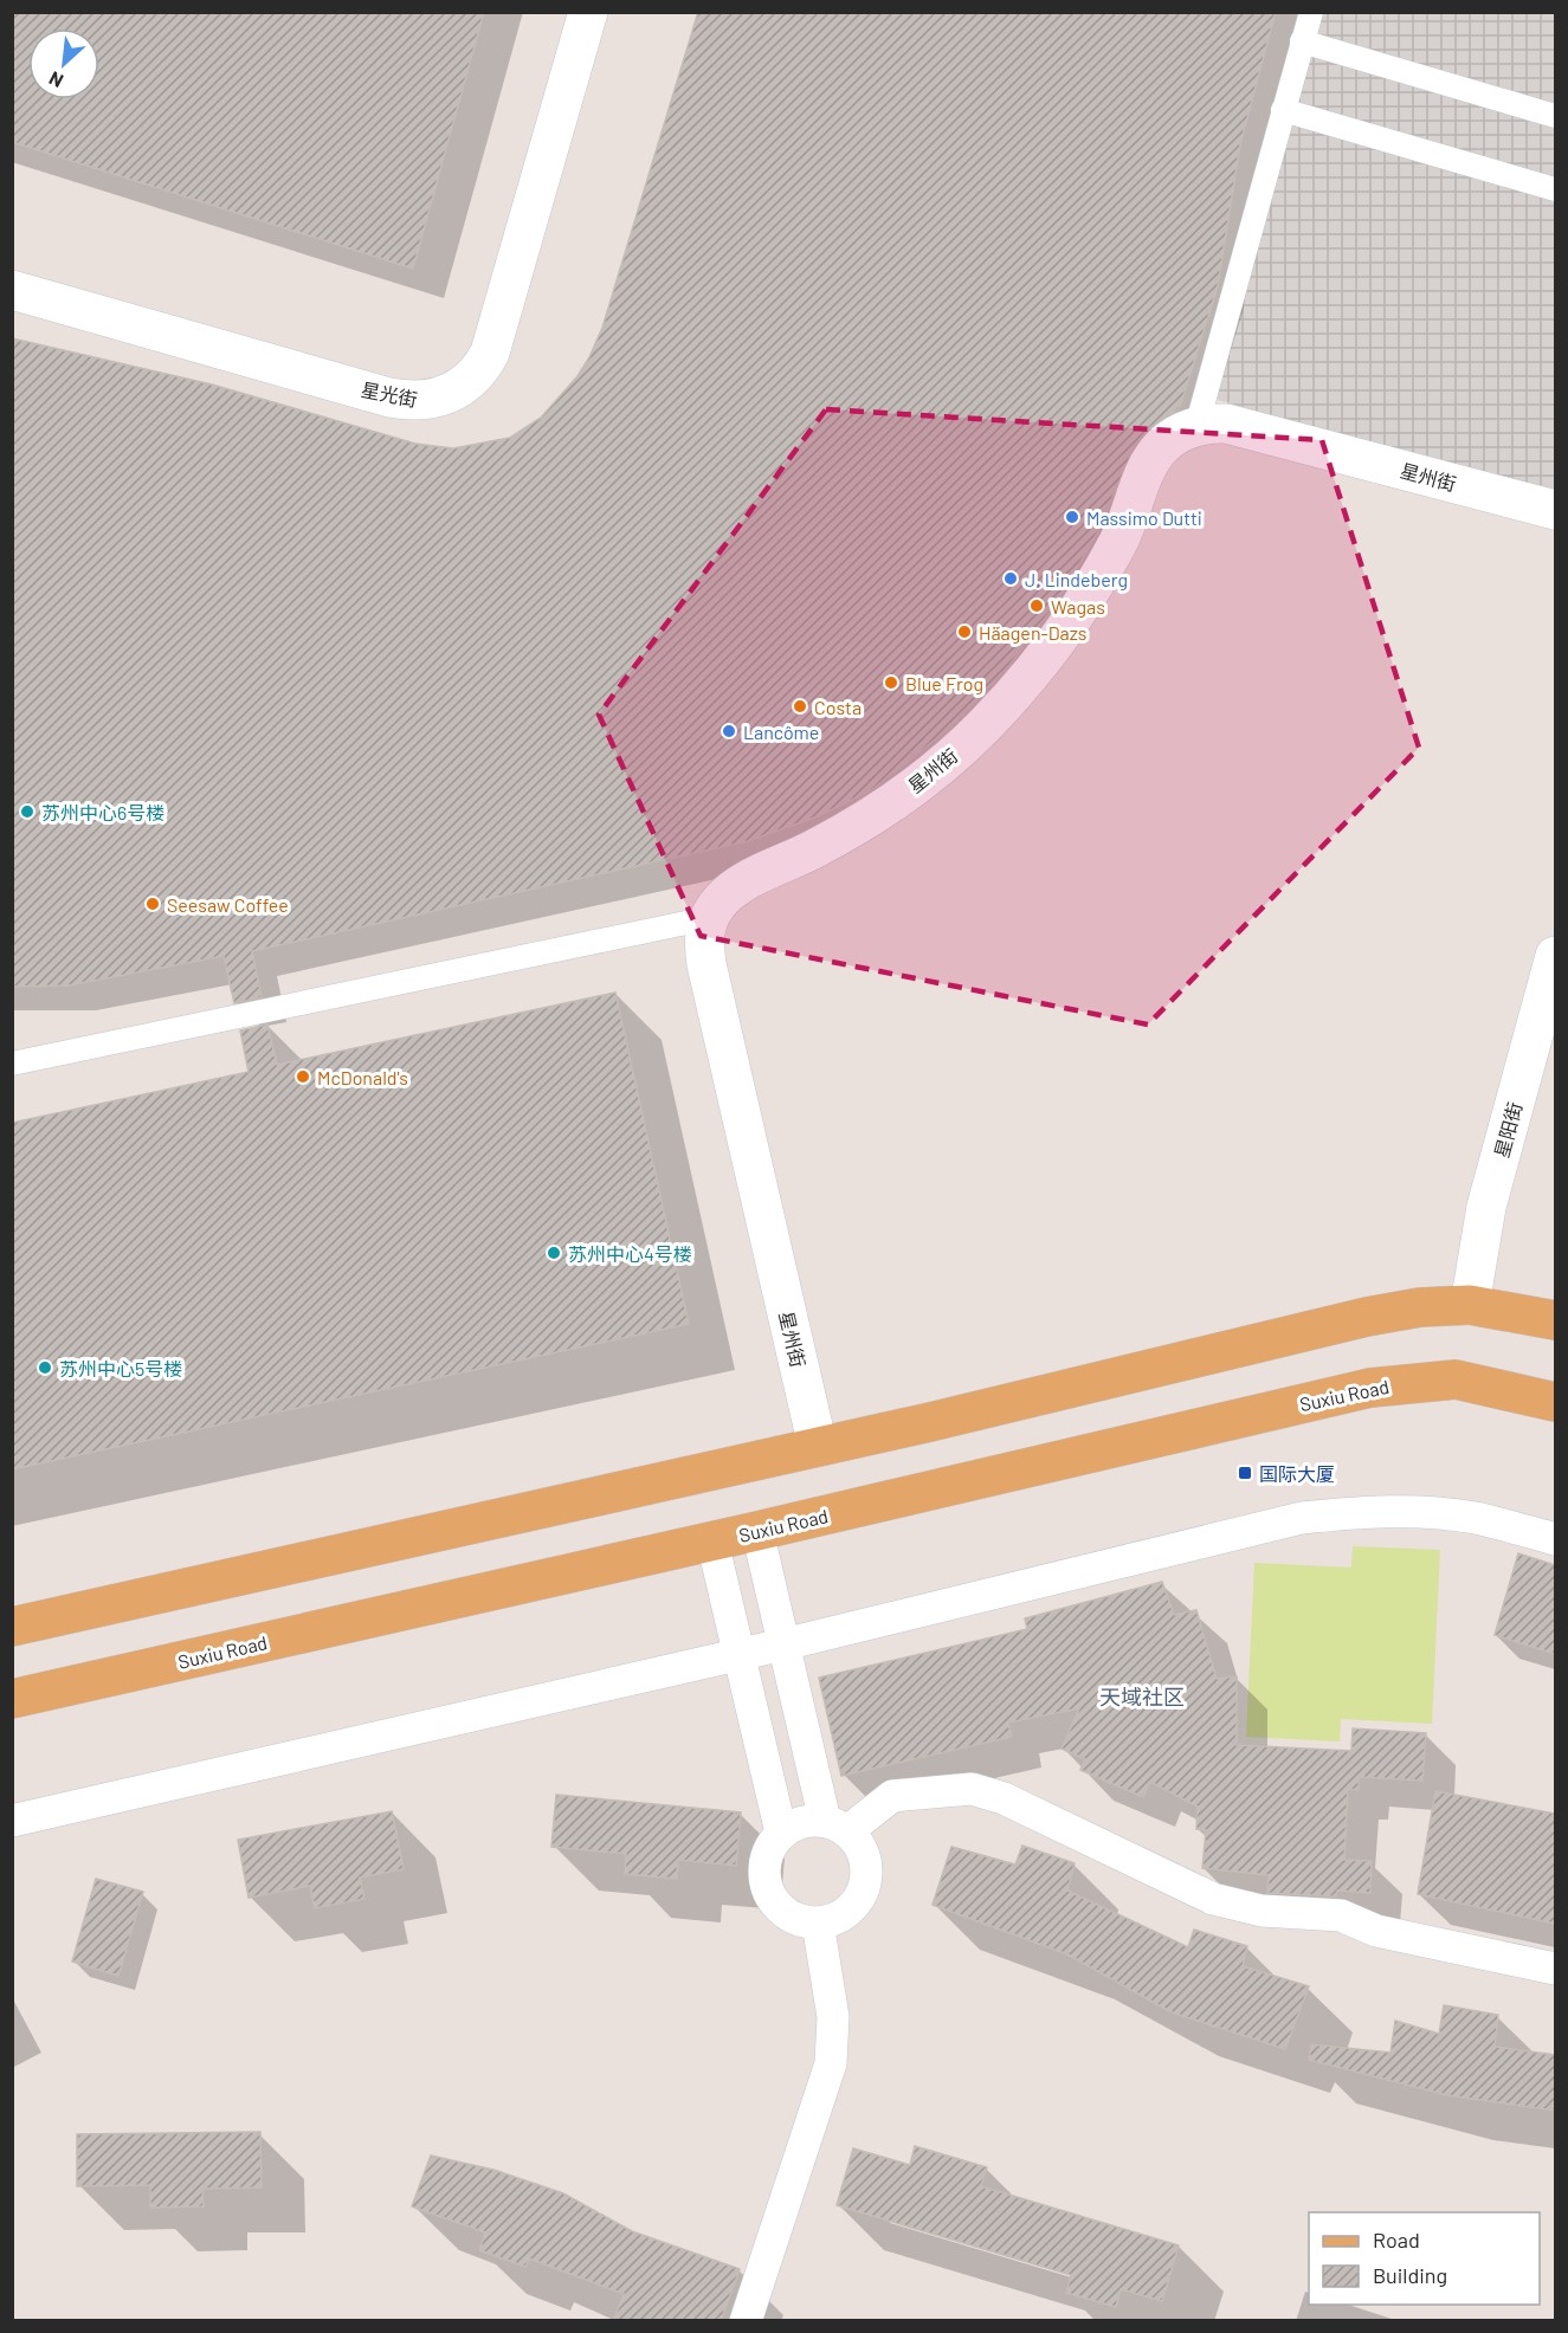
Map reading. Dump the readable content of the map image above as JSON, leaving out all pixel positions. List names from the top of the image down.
{
  "streets": {
    "main road": ["Suxiu Road"],
    "street": ["星光街", "星州街", "星阳街"]
  },
  "districts": ["天域社区"],
  "places": {
    "other": [
      "Massimo Dutti",
      "J. Lindeberg",
      "Wagas",
      "Häagen-Dazs",
      "Blue Frog",
      "Costa",
      "Lancôme",
      "苏州中心6号楼",
      "Seesaw Coffee",
      "McDonald's",
      "苏州中心4号楼",
      "苏州中心5号楼"
    ],
    "transit": ["国际大厦"]
  },
  "legend": ["Road", "Building"],
  "north": "bottom left"
}
